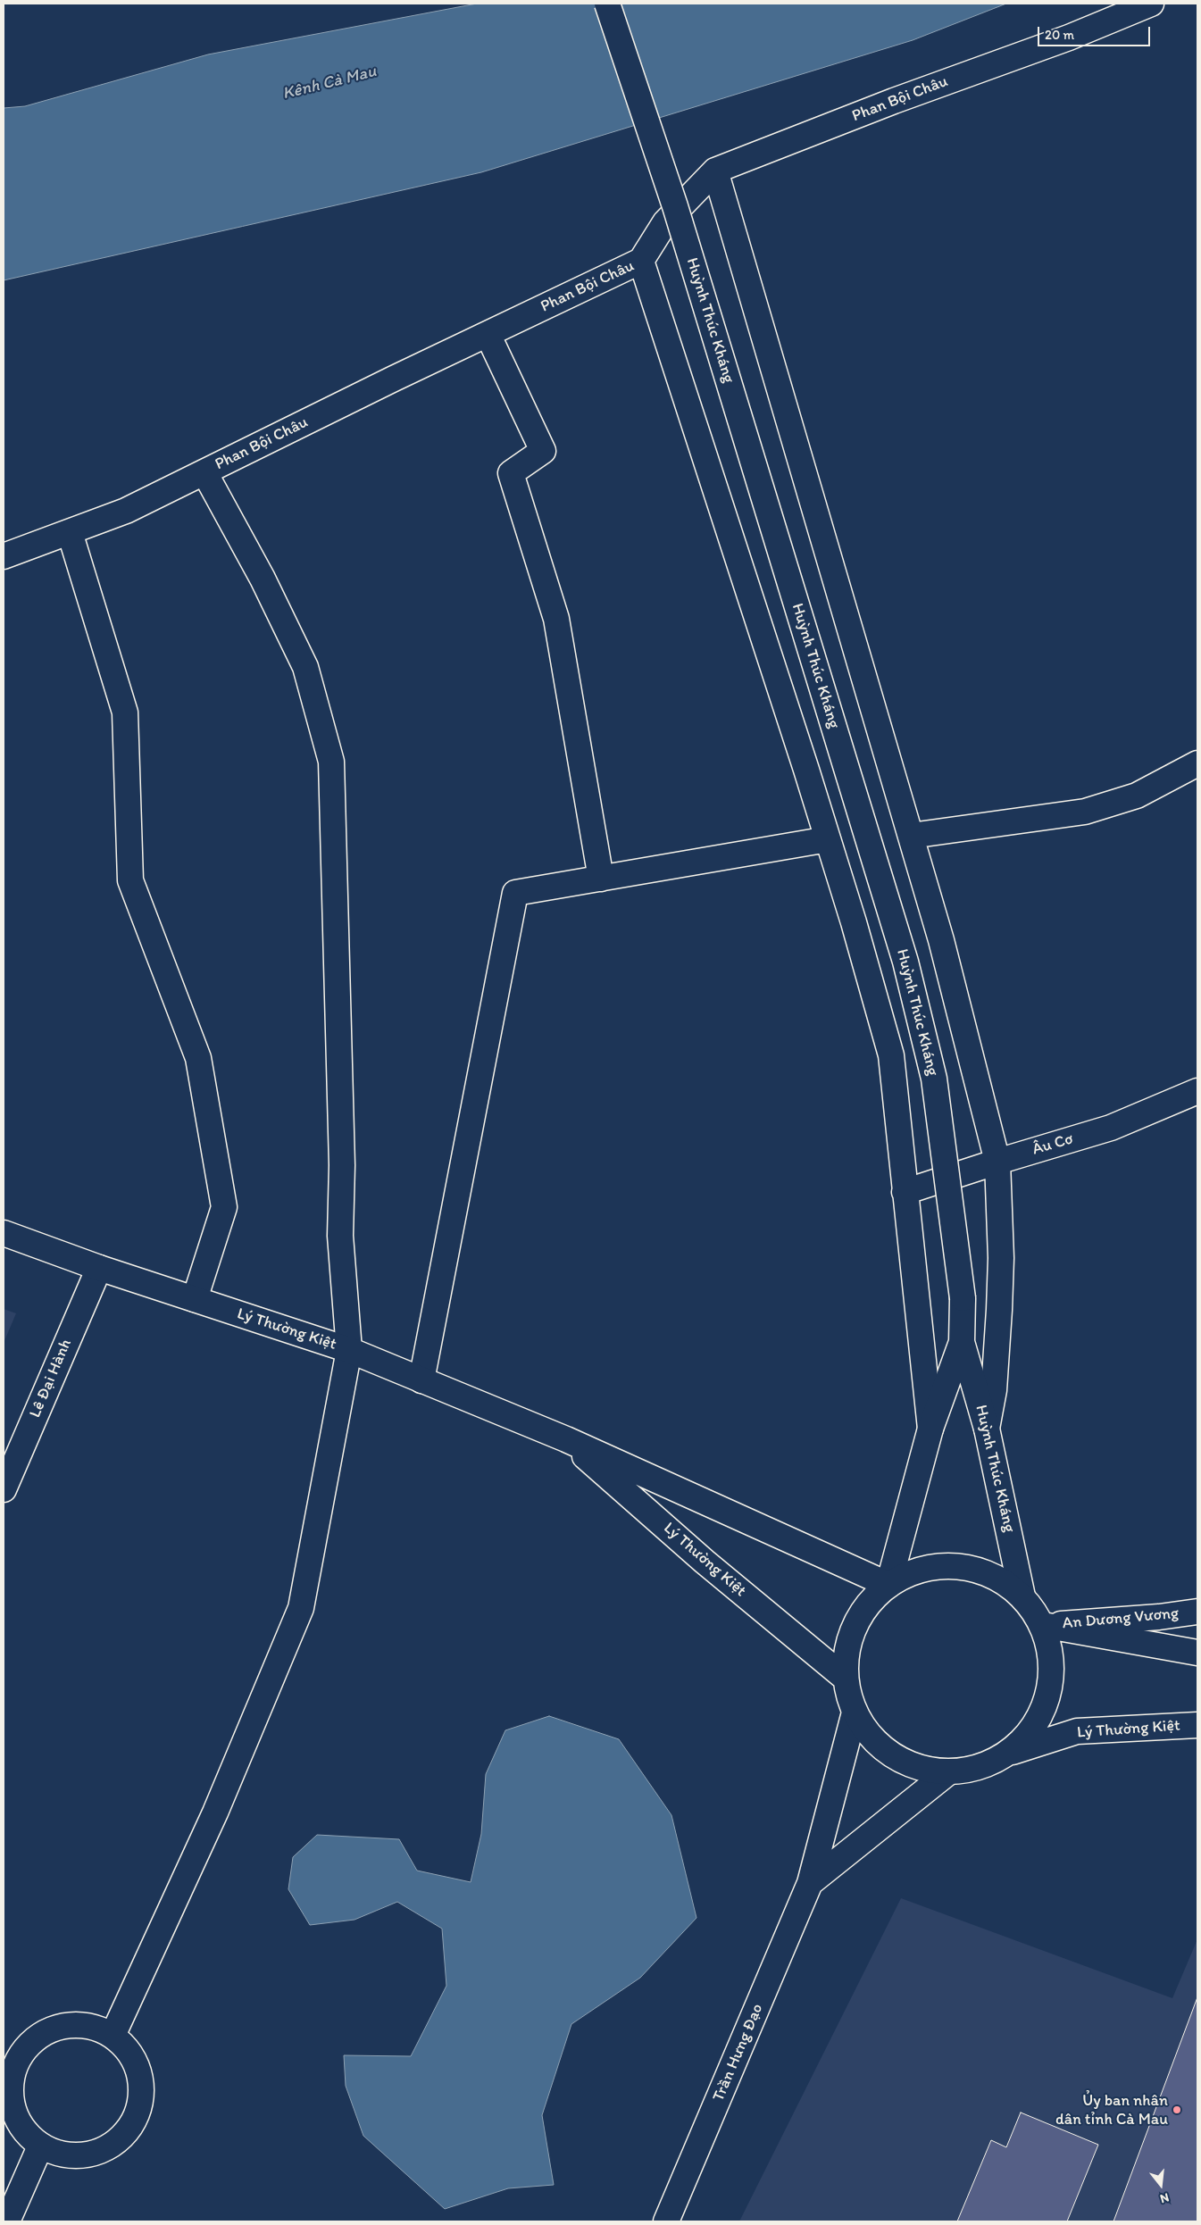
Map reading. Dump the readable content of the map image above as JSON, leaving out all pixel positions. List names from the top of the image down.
{
  "streets": {
    "main road": [
      "Phan Bội Châu",
      "Huỳnh Thúc Kháng",
      "Âu Cơ",
      "Lý Thường Kiệt",
      "Lê Đại Hành",
      "An Dương Vương",
      "Trần Hưng Đạo"
    ]
  },
  "crossings": [
    ["Huỳnh Thúc Kháng", "Lý Thường Kiệt"],
    ["Lý Thường Kiệt", "Lê Đại Hành"]
  ],
  "water": ["Kênh Cà Mau"],
  "places": ["Ủy ban nhân dân tỉnh Cà Mau"],
  "scale_bar": "20 m",
  "north": "bottom"
}
